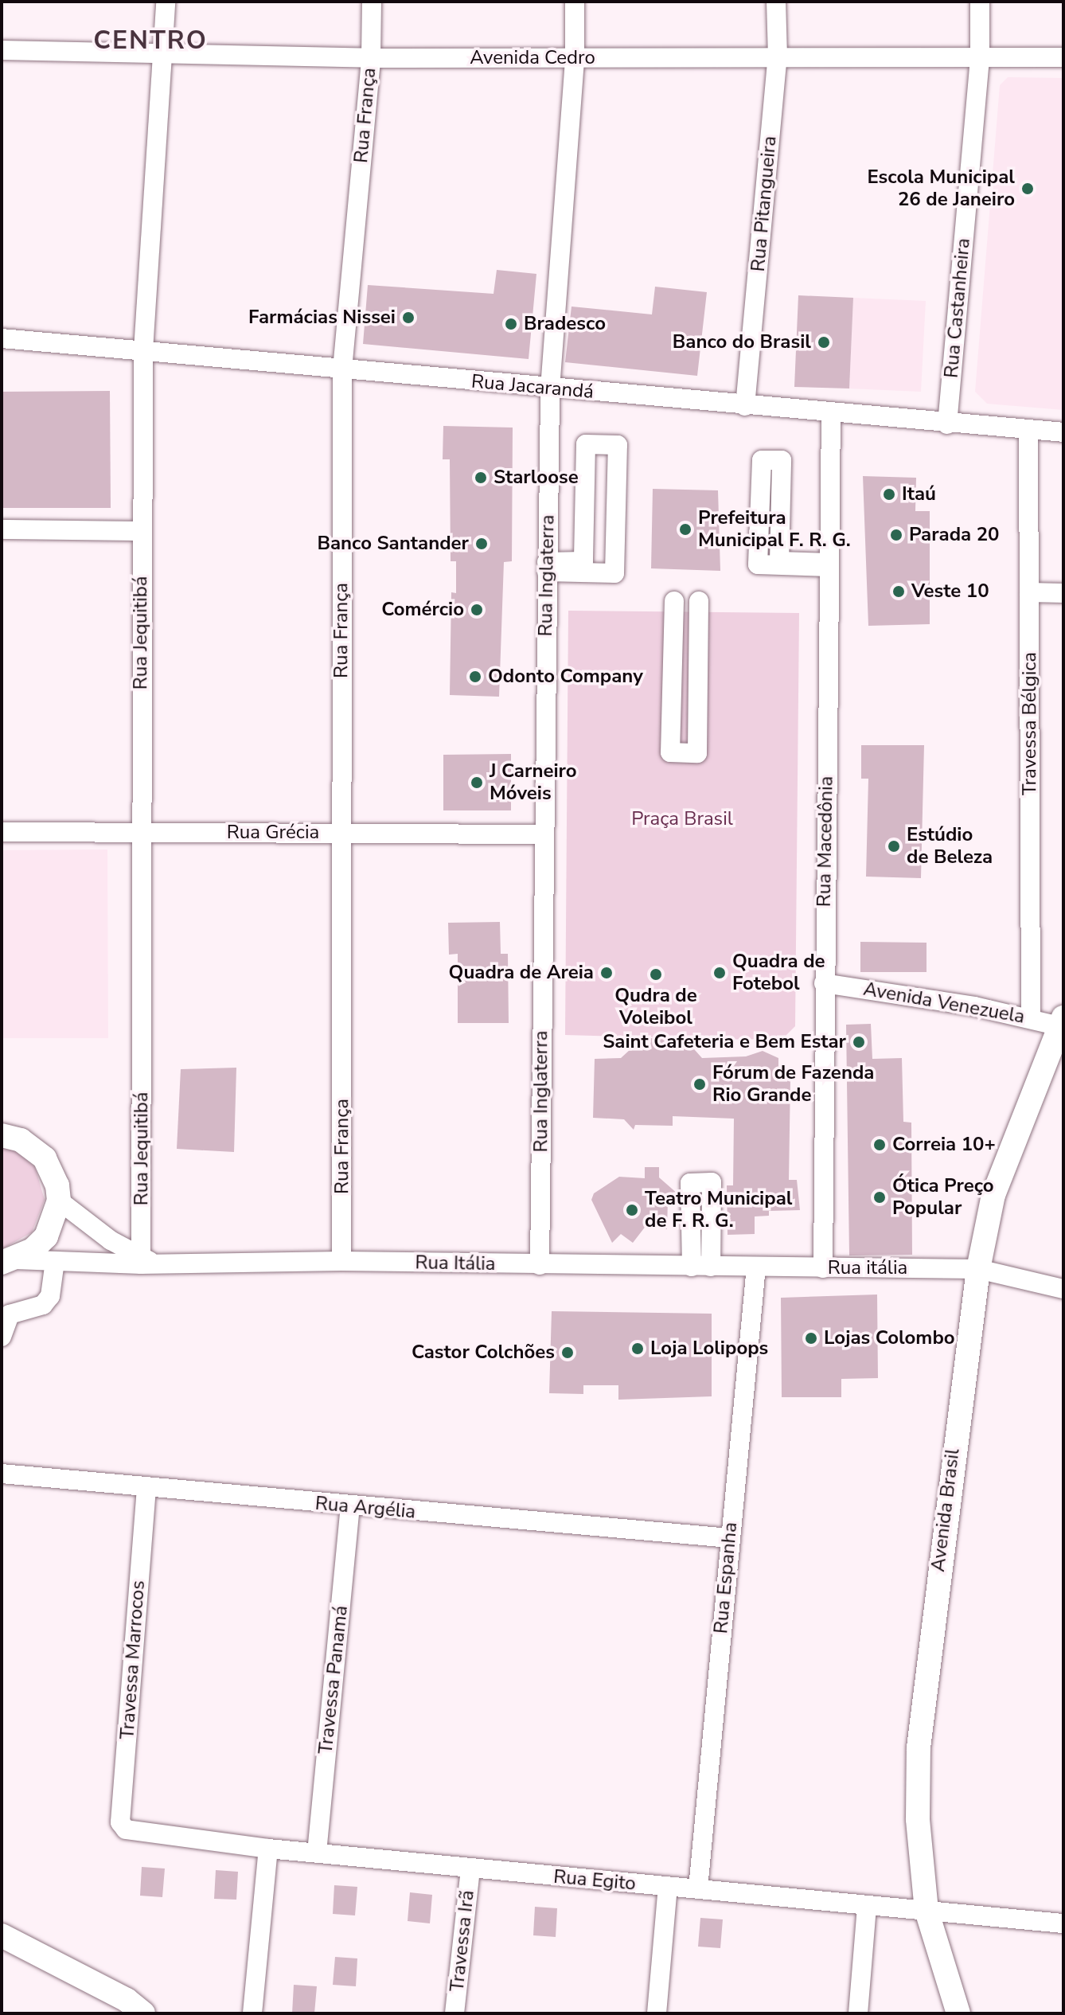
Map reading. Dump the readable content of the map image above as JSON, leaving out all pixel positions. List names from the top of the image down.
{
  "streets": {
    "main road": ["Avenida Brasil"],
    "street": [
      "Avenida Cedro",
      "Rua França",
      "Rua Pitangueira",
      "Rua Castanheira",
      "Rua Jacarandá",
      "Rua Inglaterra",
      "Rua Jequitibá",
      "Travessa Bélgica",
      "Rua Grécia",
      "Rua Macedônia",
      "Avenida Venezuela",
      "Rua Itália",
      "Rua itália",
      "Rua Argélia",
      "Rua Espanha",
      "Travessa Marrocos",
      "Travessa Panamá",
      "Rua Egito",
      "Travessa Irã"
    ]
  },
  "crossings": [
    ["Avenida Cedro", "Rua França"],
    ["Avenida Cedro", "Rua Pitangueira"],
    ["Avenida Cedro", "Rua Castanheira"],
    ["Avenida Cedro", "Rua Inglaterra"],
    ["Avenida Cedro", "Rua Jequitibá"],
    ["Rua França", "Rua Jacarandá"],
    ["Rua França", "Rua Grécia"],
    ["Rua França", "Rua Itália"],
    ["Rua Pitangueira", "Rua Jacarandá"],
    ["Rua Castanheira", "Rua Jacarandá"],
    ["Rua Jacarandá", "Rua Inglaterra"],
    ["Rua Jacarandá", "Rua Jequitibá"],
    ["Rua Jacarandá", "Travessa Bélgica"],
    ["Rua Jacarandá", "Rua Macedônia"],
    ["Rua Inglaterra", "Rua Grécia"],
    ["Rua Inglaterra", "Rua Itália"],
    ["Rua Jequitibá", "Rua Grécia"],
    ["Rua Jequitibá", "Rua Itália"],
    ["Travessa Bélgica", "Avenida Venezuela"],
    ["Rua Macedônia", "Avenida Venezuela"],
    ["Rua Macedônia", "Rua itália"],
    ["Avenida Venezuela", "Avenida Brasil"],
    ["Rua Itália", "Rua itália"],
    ["Rua Itália", "Rua Espanha"],
    ["Rua itália", "Avenida Brasil"],
    ["Rua itália", "Rua Espanha"],
    ["Rua Argélia", "Rua Espanha"],
    ["Rua Argélia", "Travessa Marrocos"],
    ["Rua Argélia", "Travessa Panamá"],
    ["Avenida Brasil", "Rua Egito"],
    ["Rua Espanha", "Rua Egito"],
    ["Travessa Marrocos", "Rua Egito"],
    ["Travessa Panamá", "Rua Egito"],
    ["Rua Egito", "Travessa Irã"]
  ],
  "districts": ["CENTRO"],
  "parks": ["Praça Brasil"],
  "places": [
    "Escola Municipal 26 de Janeiro",
    "Farmácias Nissei",
    "Bradesco",
    "Banco do Brasil",
    "Starloose",
    "Itaú",
    "Prefeitura Municipal F. R. G.",
    "Parada 20",
    "Banco Santander",
    "Veste 10",
    "Comércio",
    "Odonto Company",
    "J Carneiro Móveis",
    "Estúdio de Beleza",
    "Quadra de Areia",
    "Quadra de Fotebol",
    "Qudra de Voleibol",
    "Saint Cafeteria e Bem Estar",
    "Fórum de Fazenda Rio Grande",
    "Correia 10+",
    "Ótica Preço Popular",
    "Teatro Municipal de F. R. G.",
    "Lojas Colombo",
    "Loja Lolipops",
    "Castor Colchões"
  ]
}
